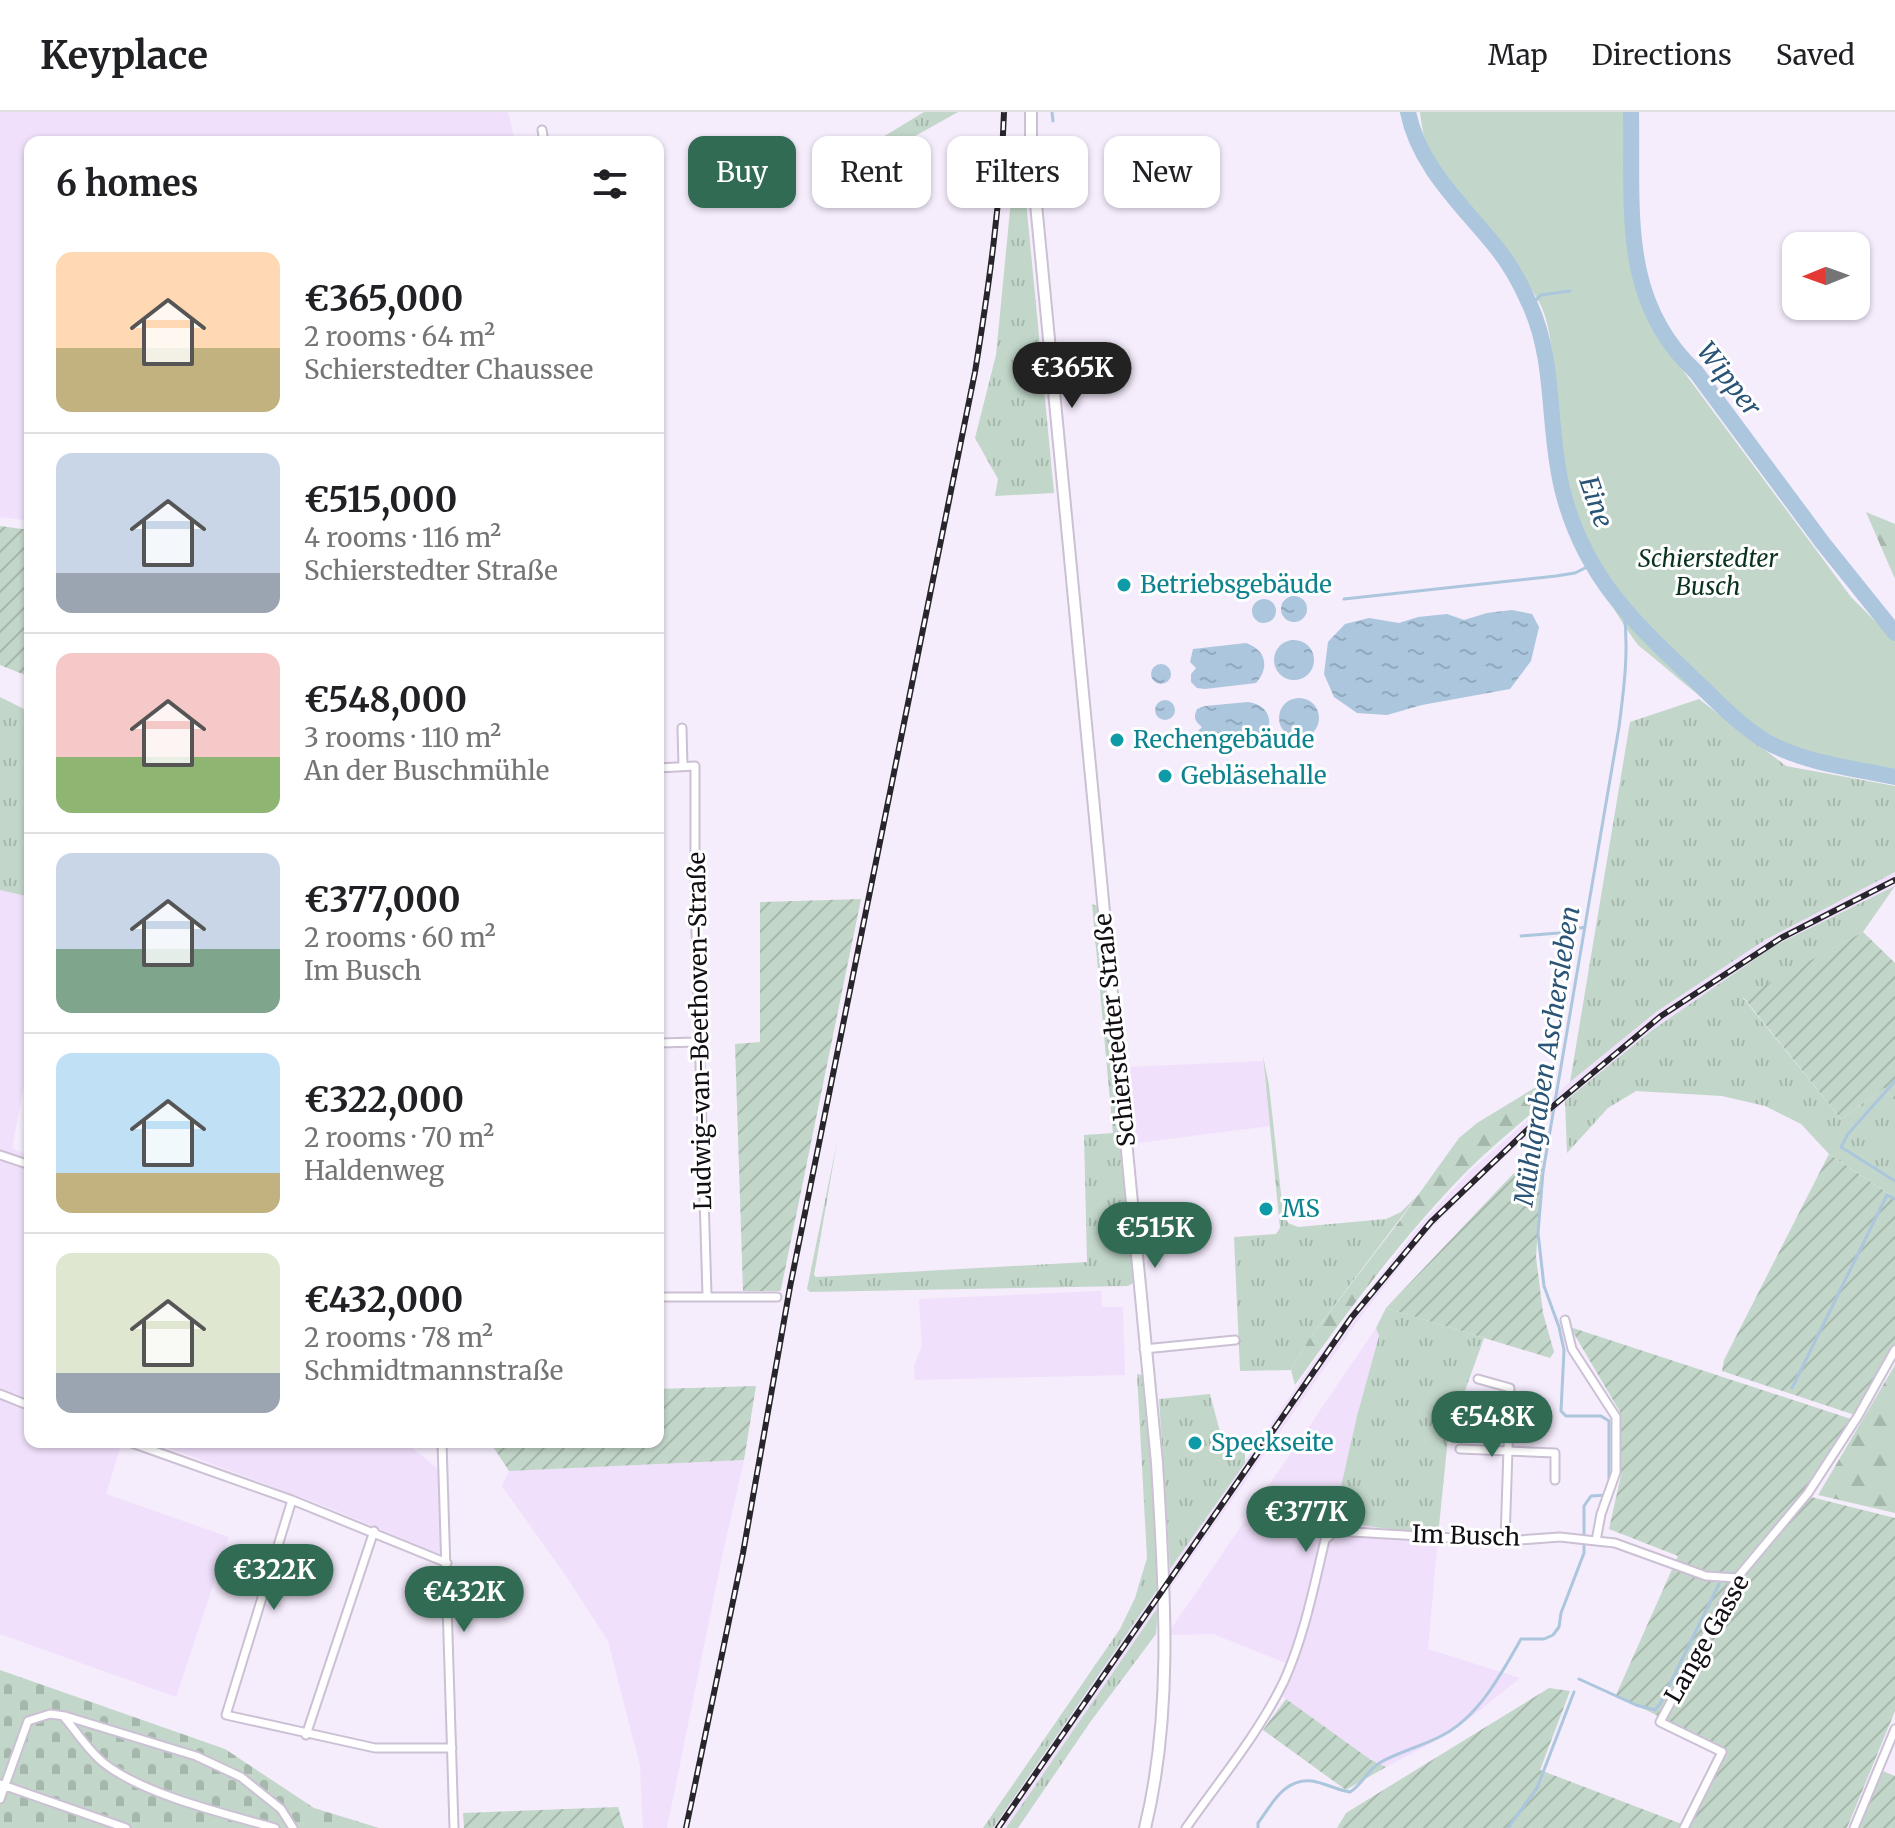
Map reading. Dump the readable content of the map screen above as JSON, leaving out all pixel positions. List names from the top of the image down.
{
  "streets": {
    "street": [
      "Schierstedter Straße",
      "Ludwig-van-Beethoven-Straße",
      "Im Busch",
      "Lange Gasse"
    ]
  },
  "crossings": [
    ["Im Busch", "Lange Gasse"]
  ],
  "water": ["Wipper", "Eine", "Mühlgraben Aschersleben"],
  "parks": ["Schierstedter Busch"],
  "places": [
    "Betriebsgebäude",
    "Rechengebäude",
    "Gebläsehalle",
    "MS",
    "Speckseite"
  ],
  "north": "left",
  "page": {
    "header": "Keyplace",
    "nav": ["Map", "Directions", "Saved"],
    "chip": [
      "Buy",
      "Rent",
      "Filters",
      "New"
    ],
    "heading": "6 homes",
    "list": [
      {
        "name": "€365,000",
        "note": "2 rooms · 64 m² · Schierstedter Chaussee"
      },
      {
        "name": "€515,000",
        "note": "4 rooms · 116 m² · Schierstedter Straße"
      },
      {
        "name": "€548,000",
        "note": "3 rooms · 110 m² · An der Buschmühle"
      },
      {
        "name": "€377,000",
        "note": "2 rooms · 60 m² · Im Busch"
      },
      {
        "name": "€322,000",
        "note": "2 rooms · 70 m² · Haldenweg"
      },
      {
        "name": "€432,000",
        "note": "2 rooms · 78 m² · Schmidtmannstraße"
      }
    ],
    "price": [
      "€365K",
      "€515K",
      "€548K",
      "€377K",
      "€322K",
      "€432K"
    ]
  }
}
